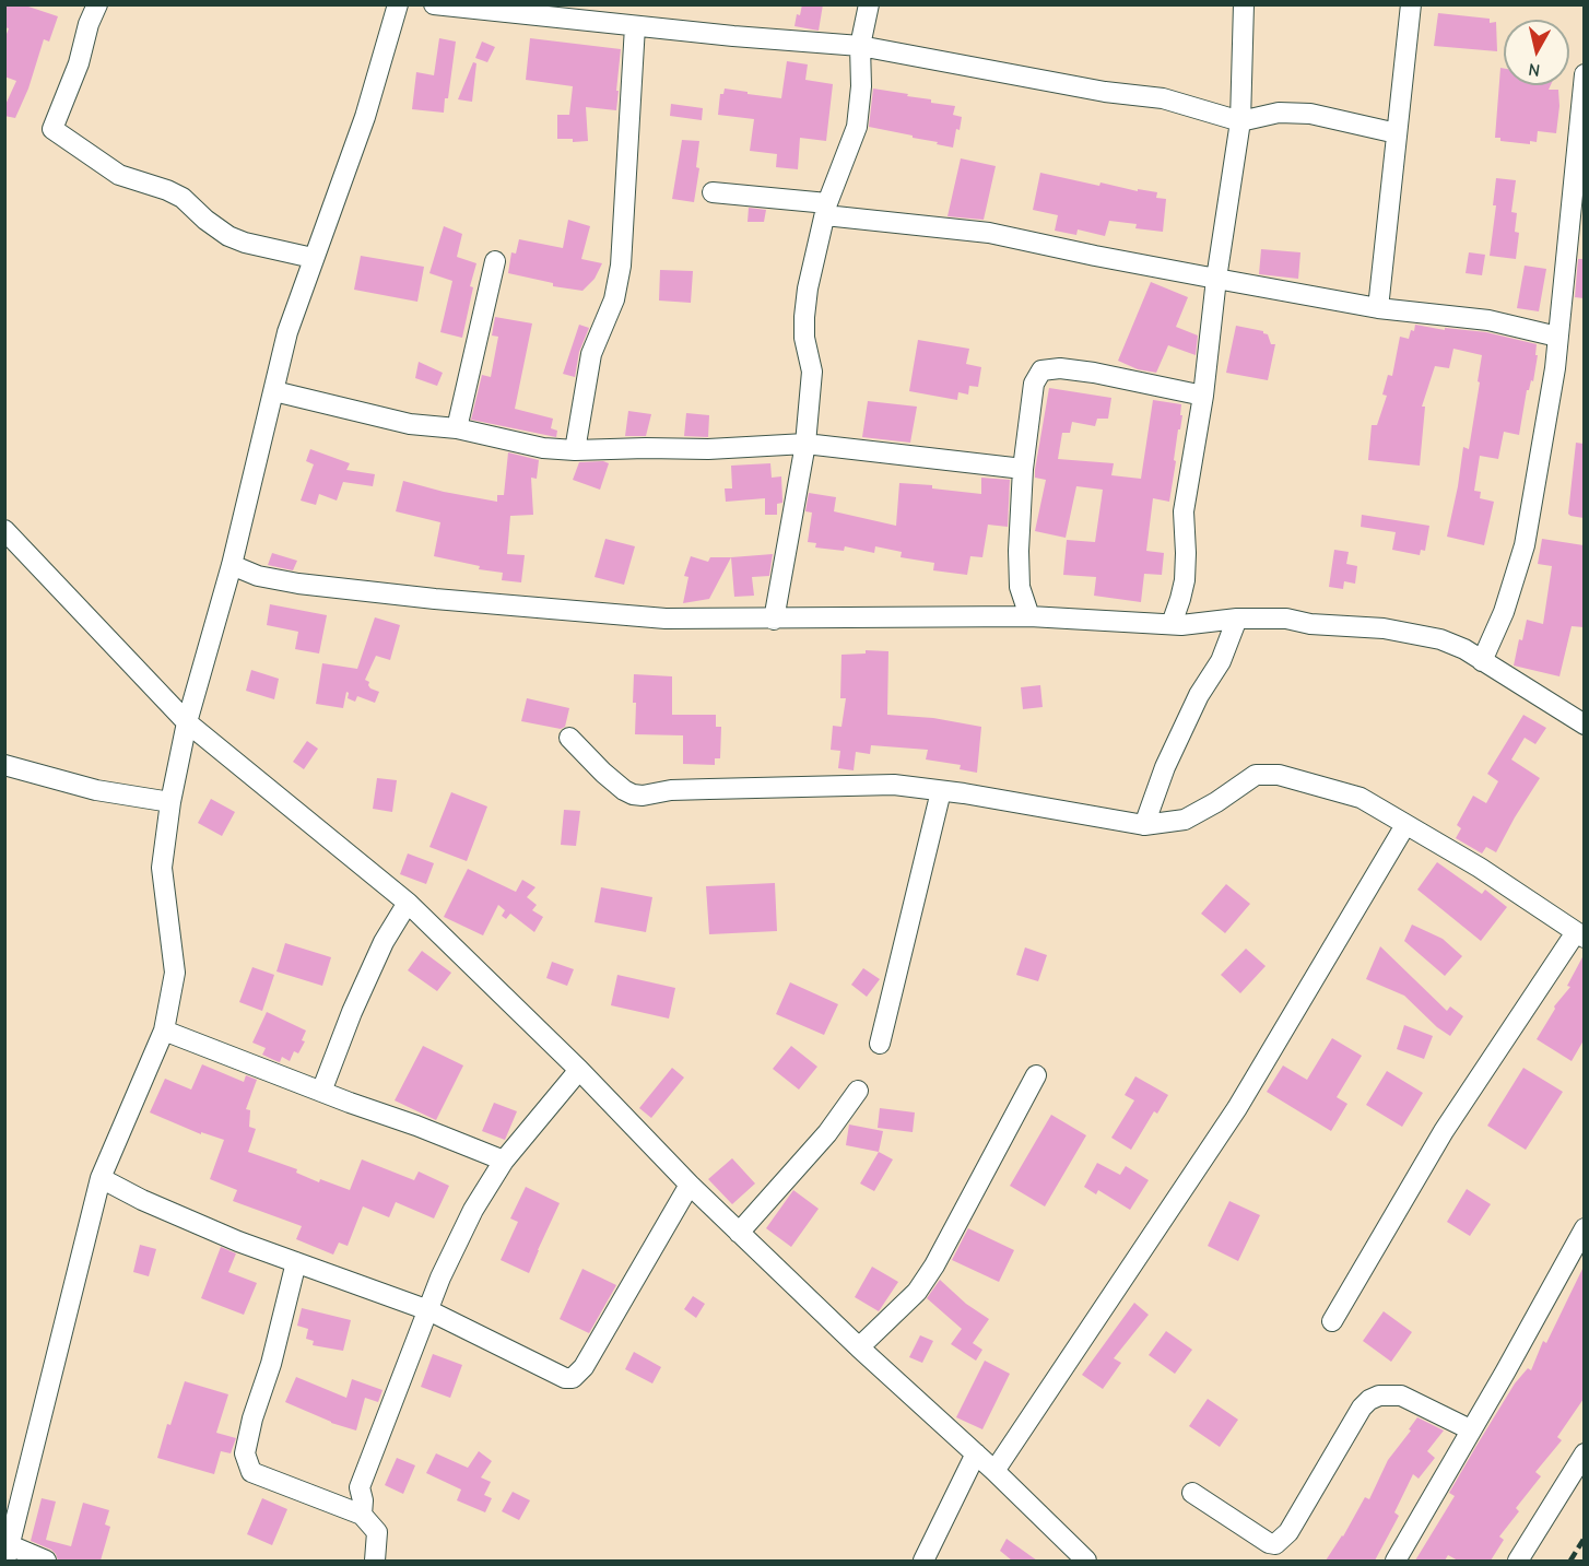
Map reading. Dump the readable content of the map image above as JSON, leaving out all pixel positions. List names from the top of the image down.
{
  "north": "bottom"
}
